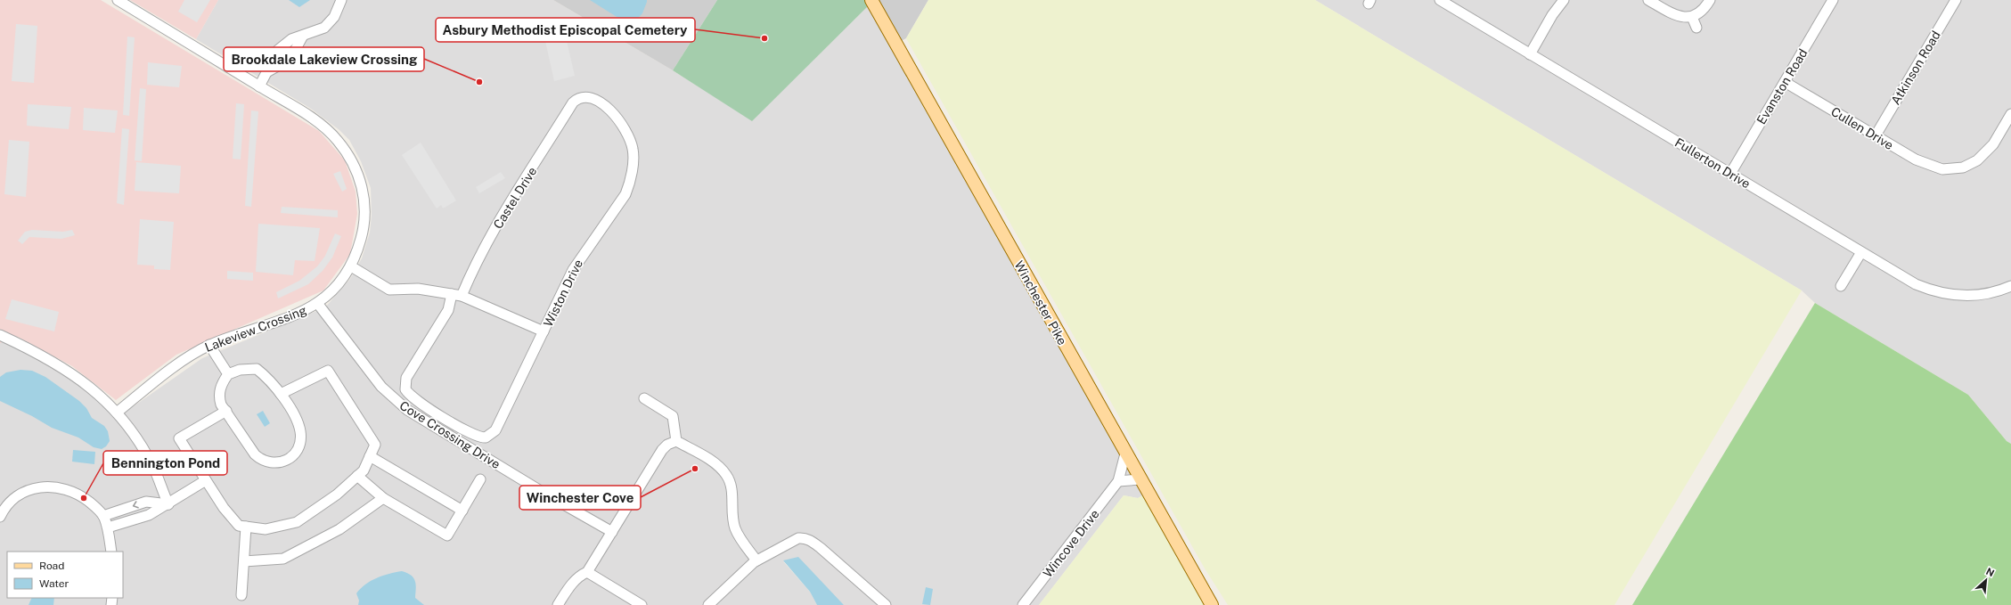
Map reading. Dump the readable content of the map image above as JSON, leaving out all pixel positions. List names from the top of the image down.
{
  "streets": {
    "main road": ["Winchester Pike"],
    "street": [
      "Atkinson Road",
      "Evanston Road",
      "Cullen Drive",
      "Fullerton Drive",
      "Castel Drive",
      "Wiston Drive",
      "Lakeview Crossing",
      "Cove Crossing Drive",
      "Wincove Drive"
    ]
  },
  "crossings": [
    ["Atkinson Road", "Cullen Drive"],
    ["Evanston Road", "Cullen Drive"],
    ["Evanston Road", "Fullerton Drive"],
    ["Castel Drive", "Wiston Drive"],
    ["Winchester Pike", "Wincove Drive"],
    ["Lakeview Crossing", "Cove Crossing Drive"]
  ],
  "places": [
    "Asbury Methodist Episcopal Cemetery",
    "Brookdale Lakeview Crossing",
    "Winchester Cove",
    "Bennington Pond"
  ],
  "legend": ["Road", "Water"],
  "north": "top right"
}
